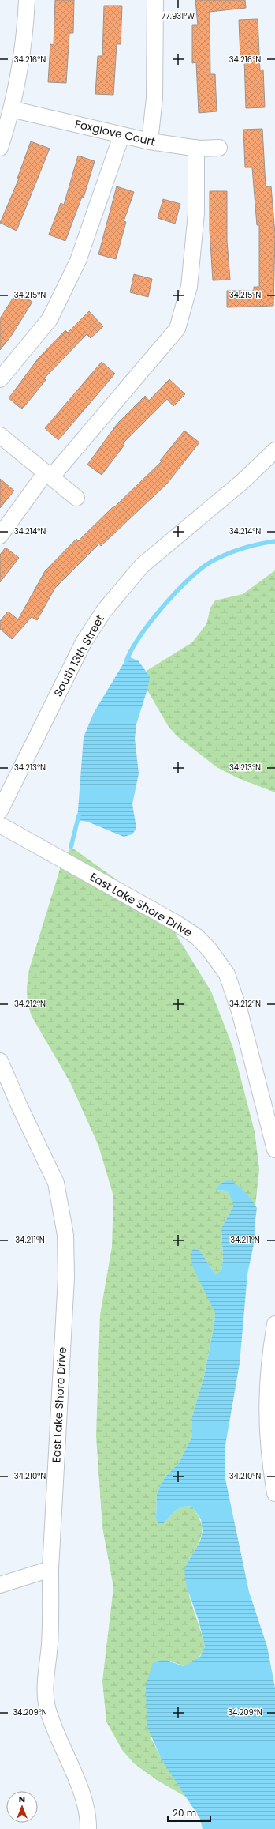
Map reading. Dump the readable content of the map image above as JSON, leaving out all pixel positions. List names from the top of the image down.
{
  "streets": {
    "street": ["Foxglove Court", "South 13th Street", "East Lake Shore Drive"]
  },
  "scale_bar": "20 m",
  "north": "top",
  "coordinates": [
    "77.931°W",
    "34.216°N",
    "34.215°N",
    "34.214°N",
    "34.213°N",
    "34.212°N",
    "34.211°N",
    "34.210°N",
    "34.209°N"
  ]
}
